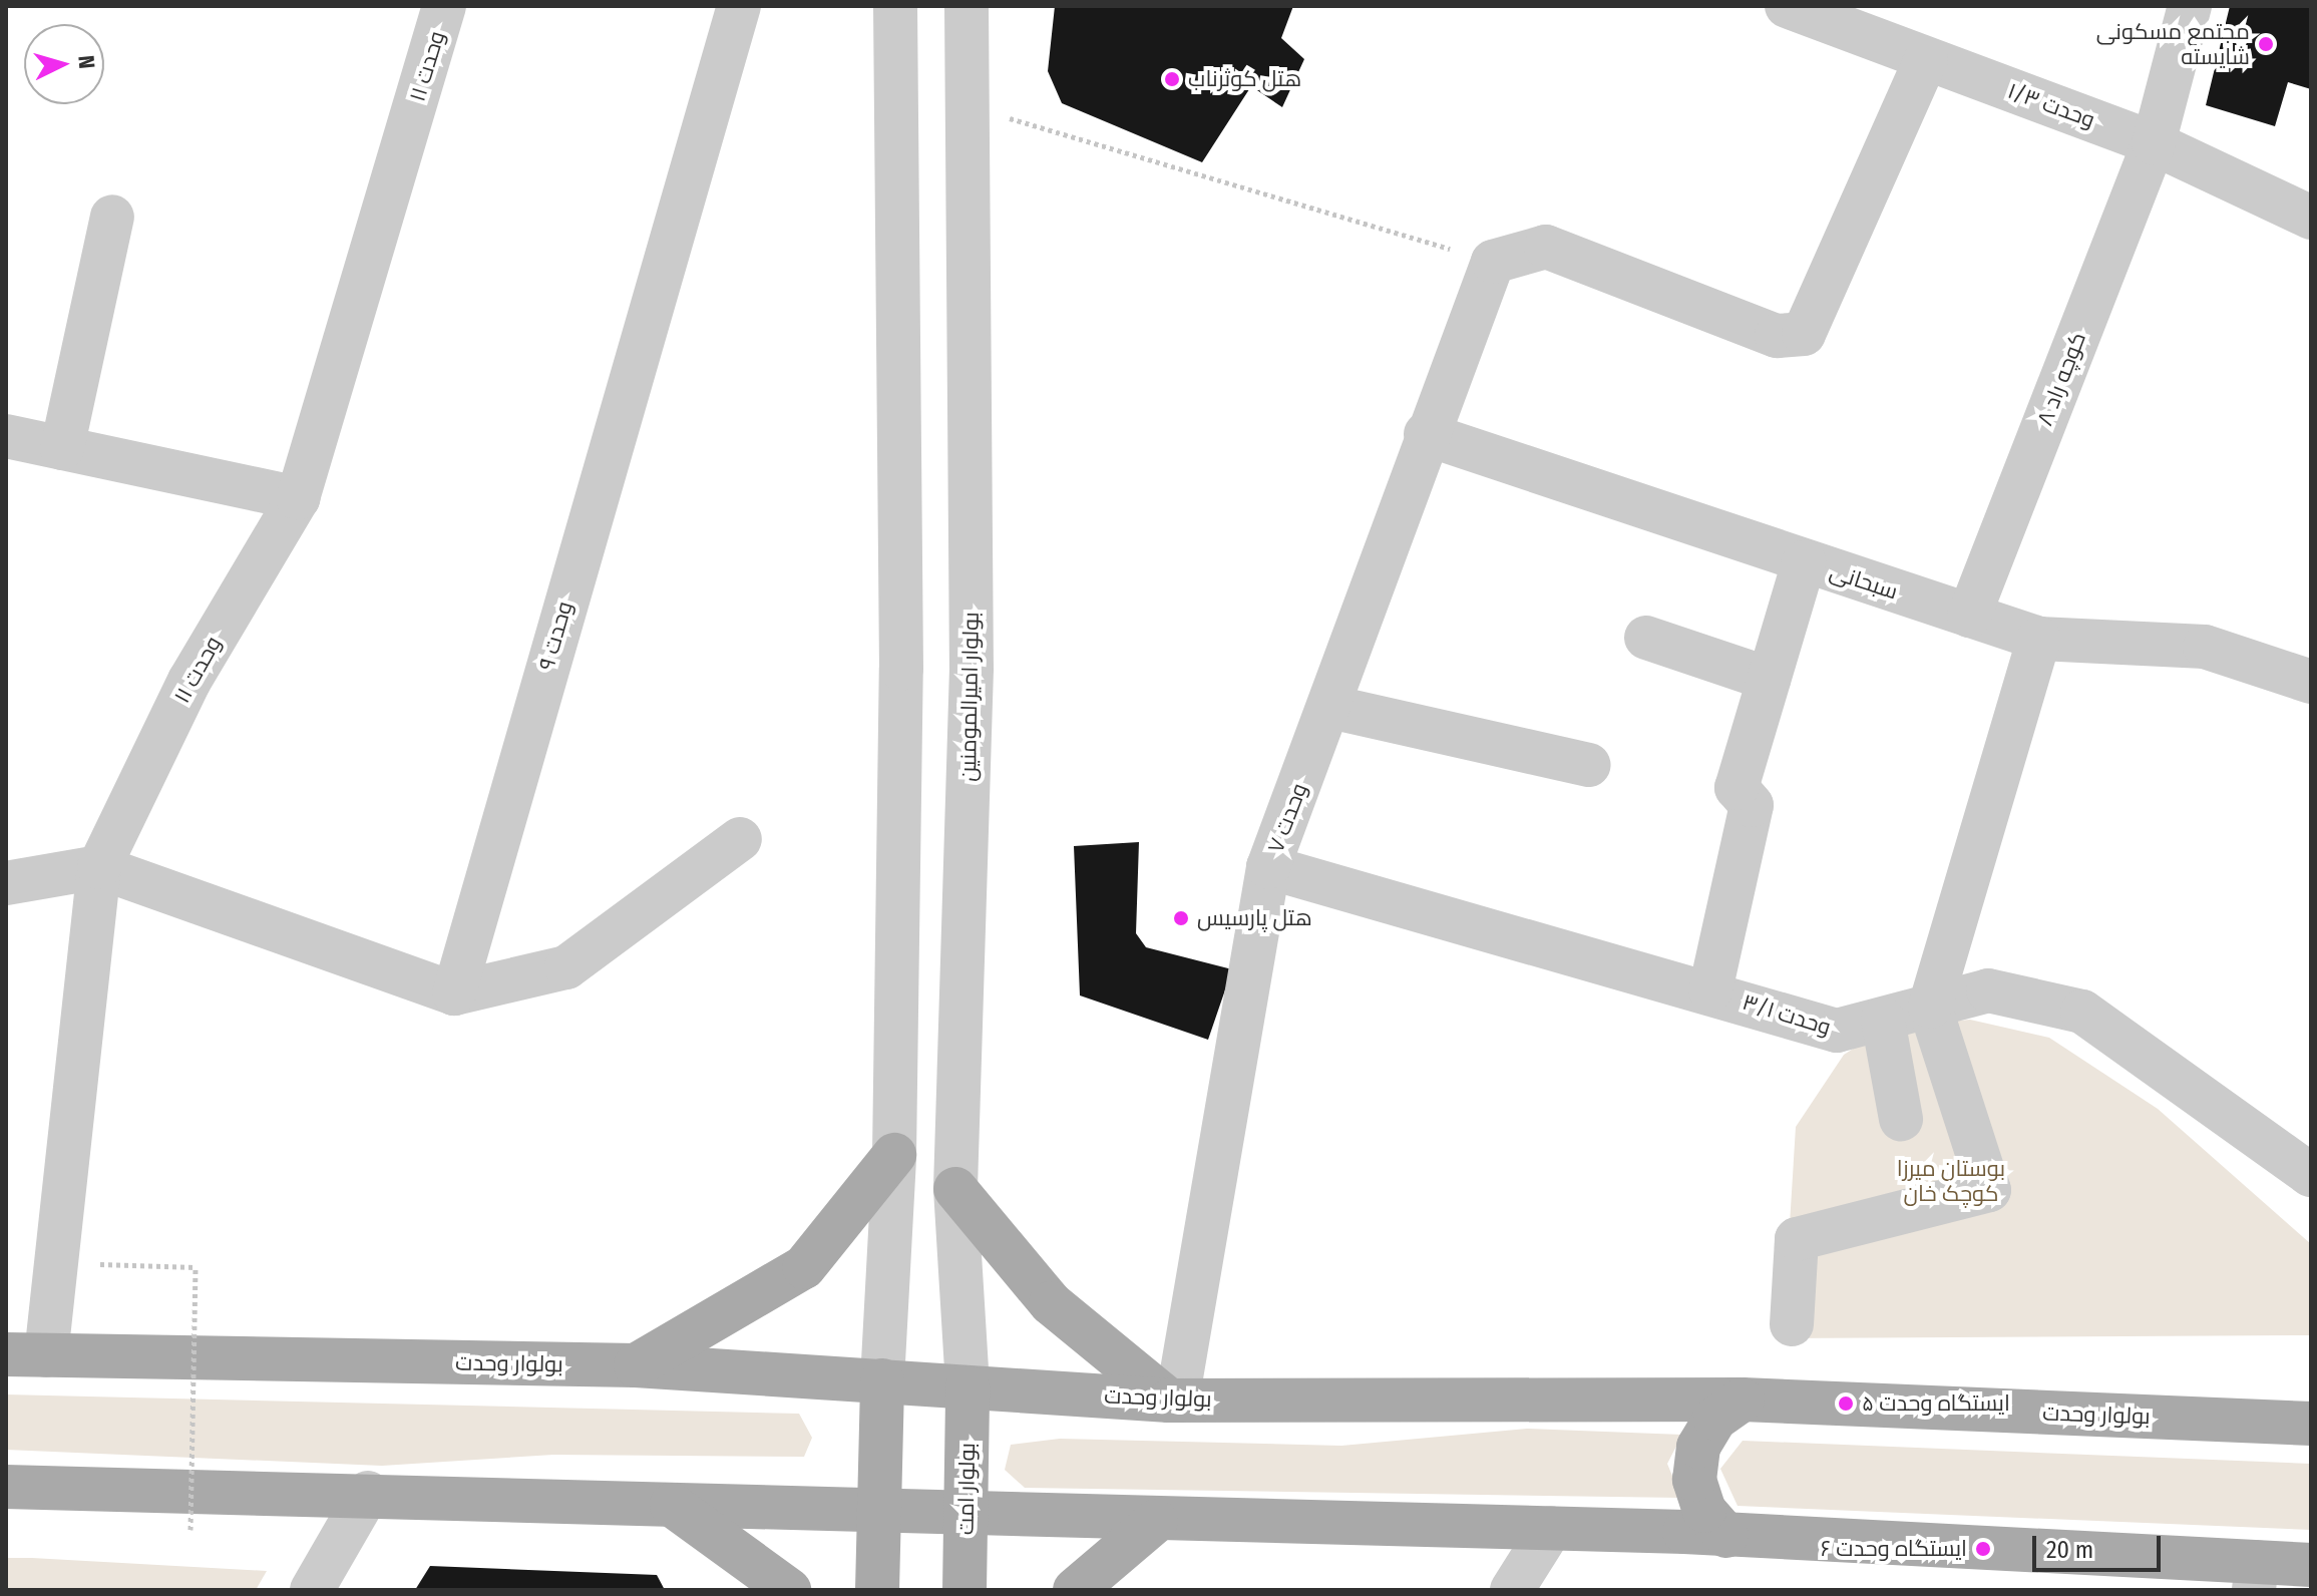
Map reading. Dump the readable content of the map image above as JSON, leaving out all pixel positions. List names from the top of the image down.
{
  "streets": {
    "main road": ["بولوار وحدت", "بولوار امت"],
    "street": [
      "وحدت ۱۱",
      "وحدت ۱/۳",
      "کوچه راد ۸",
      "سبحانی",
      "وحدت ۹",
      "بولوار امیرالمومنین",
      "وحدت ۷",
      "وحدت ۳/۱"
    ]
  },
  "crossings": [
    ["وحدت ۱۱", "بولوار وحدت"],
    ["وحدت ۱/۳", "کوچه راد ۸"],
    ["کوچه راد ۸", "سبحانی"],
    ["سبحانی", "وحدت ۷"],
    ["بولوار امیرالمومنین", "بولوار وحدت"],
    ["بولوار امیرالمومنین", "بولوار امت"],
    ["وحدت ۷", "وحدت ۳/۱"],
    ["وحدت ۷", "بولوار وحدت"],
    ["بولوار وحدت", "بولوار امت"]
  ],
  "parks": ["بوستان میرزا کوچک خان"],
  "places": [
    "مجتمع مسکونی شایسته",
    "هتل کوثرناب",
    "هتل پارسیس",
    "ایستگاه وحدت ۵",
    "ایستگاه وحدت ۶"
  ],
  "scale_bar": "20 m",
  "north": "right"
}
